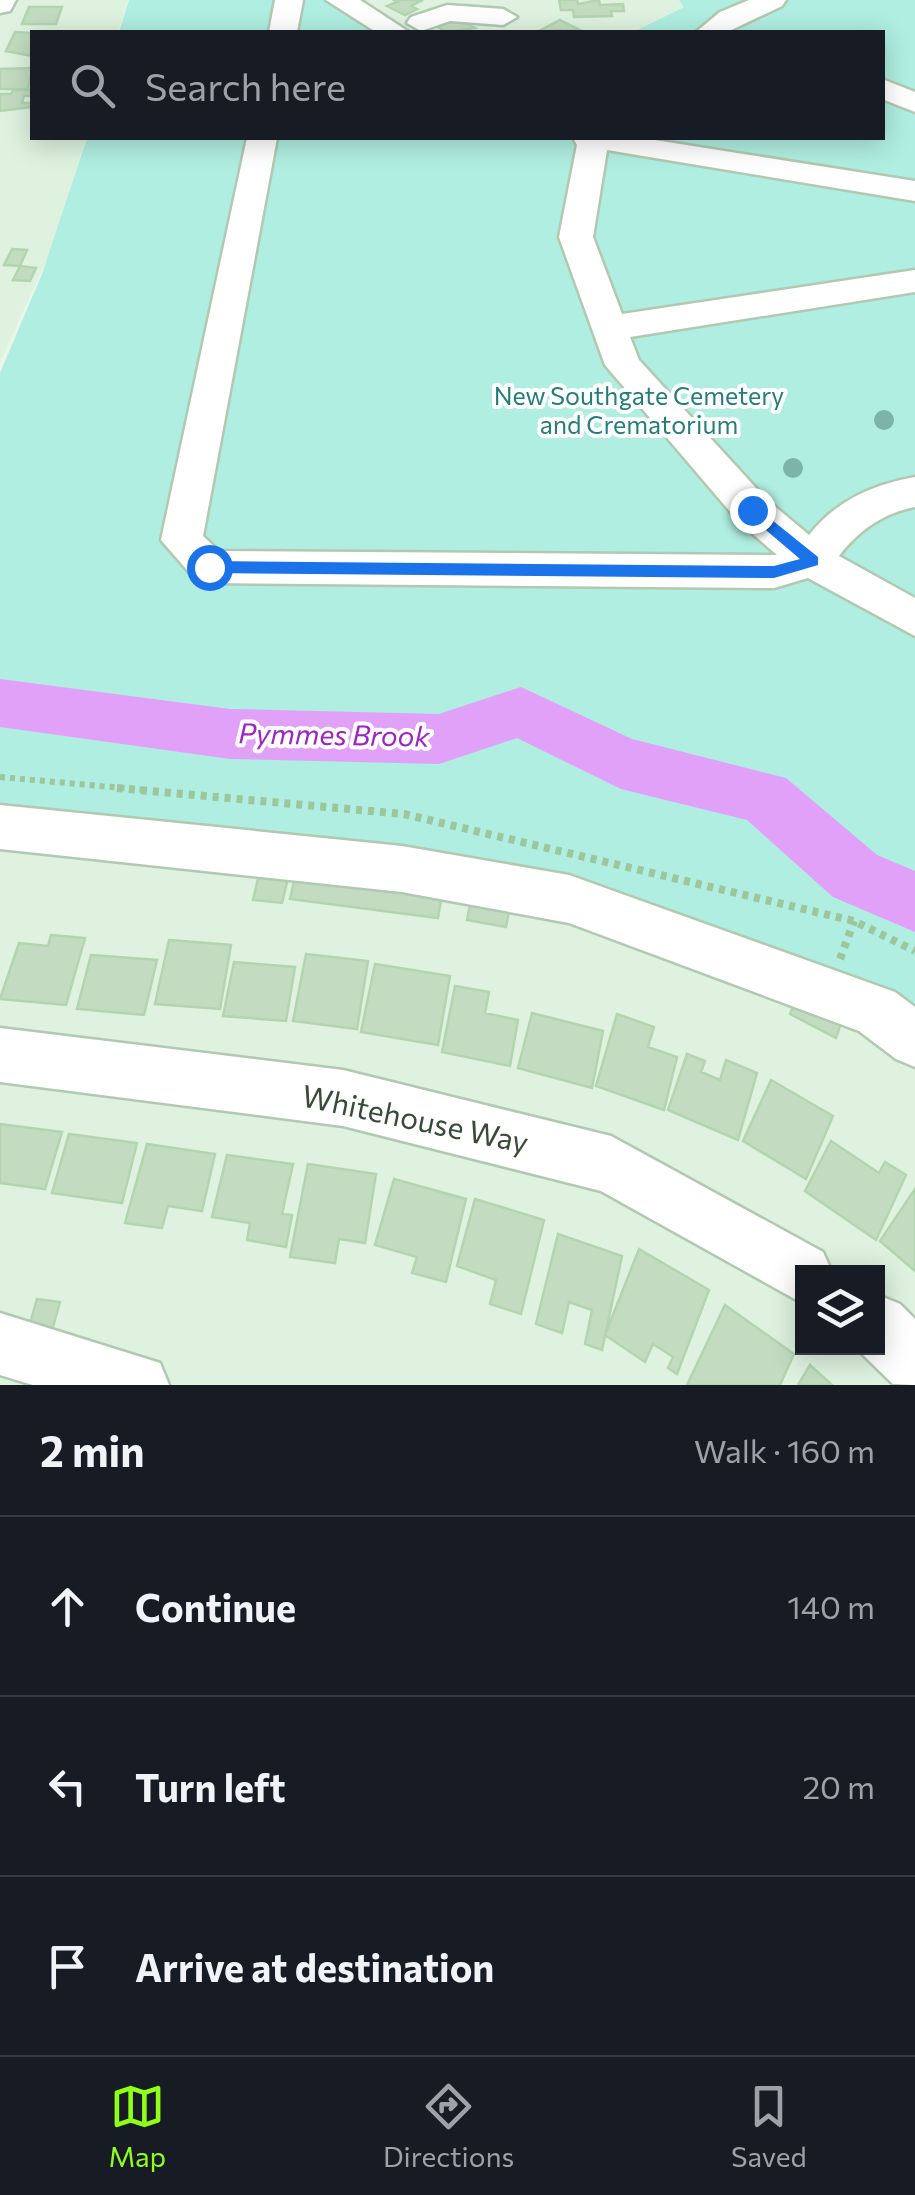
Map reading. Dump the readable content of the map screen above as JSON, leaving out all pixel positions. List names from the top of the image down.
{
  "streets": {
    "street": ["Whitehouse Way"]
  },
  "water": ["Pymmes Brook"],
  "parks": ["New Southgate Cemetery and Crematorium"],
  "page": {
    "search": "Search here",
    "heading": ["2 min", "Walk · 160 m"],
    "list": [
      ["Continue", "140 m"],
      ["Turn left", "20 m"],
      "Arrive at destination"
    ],
    "nav": ["Map", "Directions", "Saved"]
  }
}
